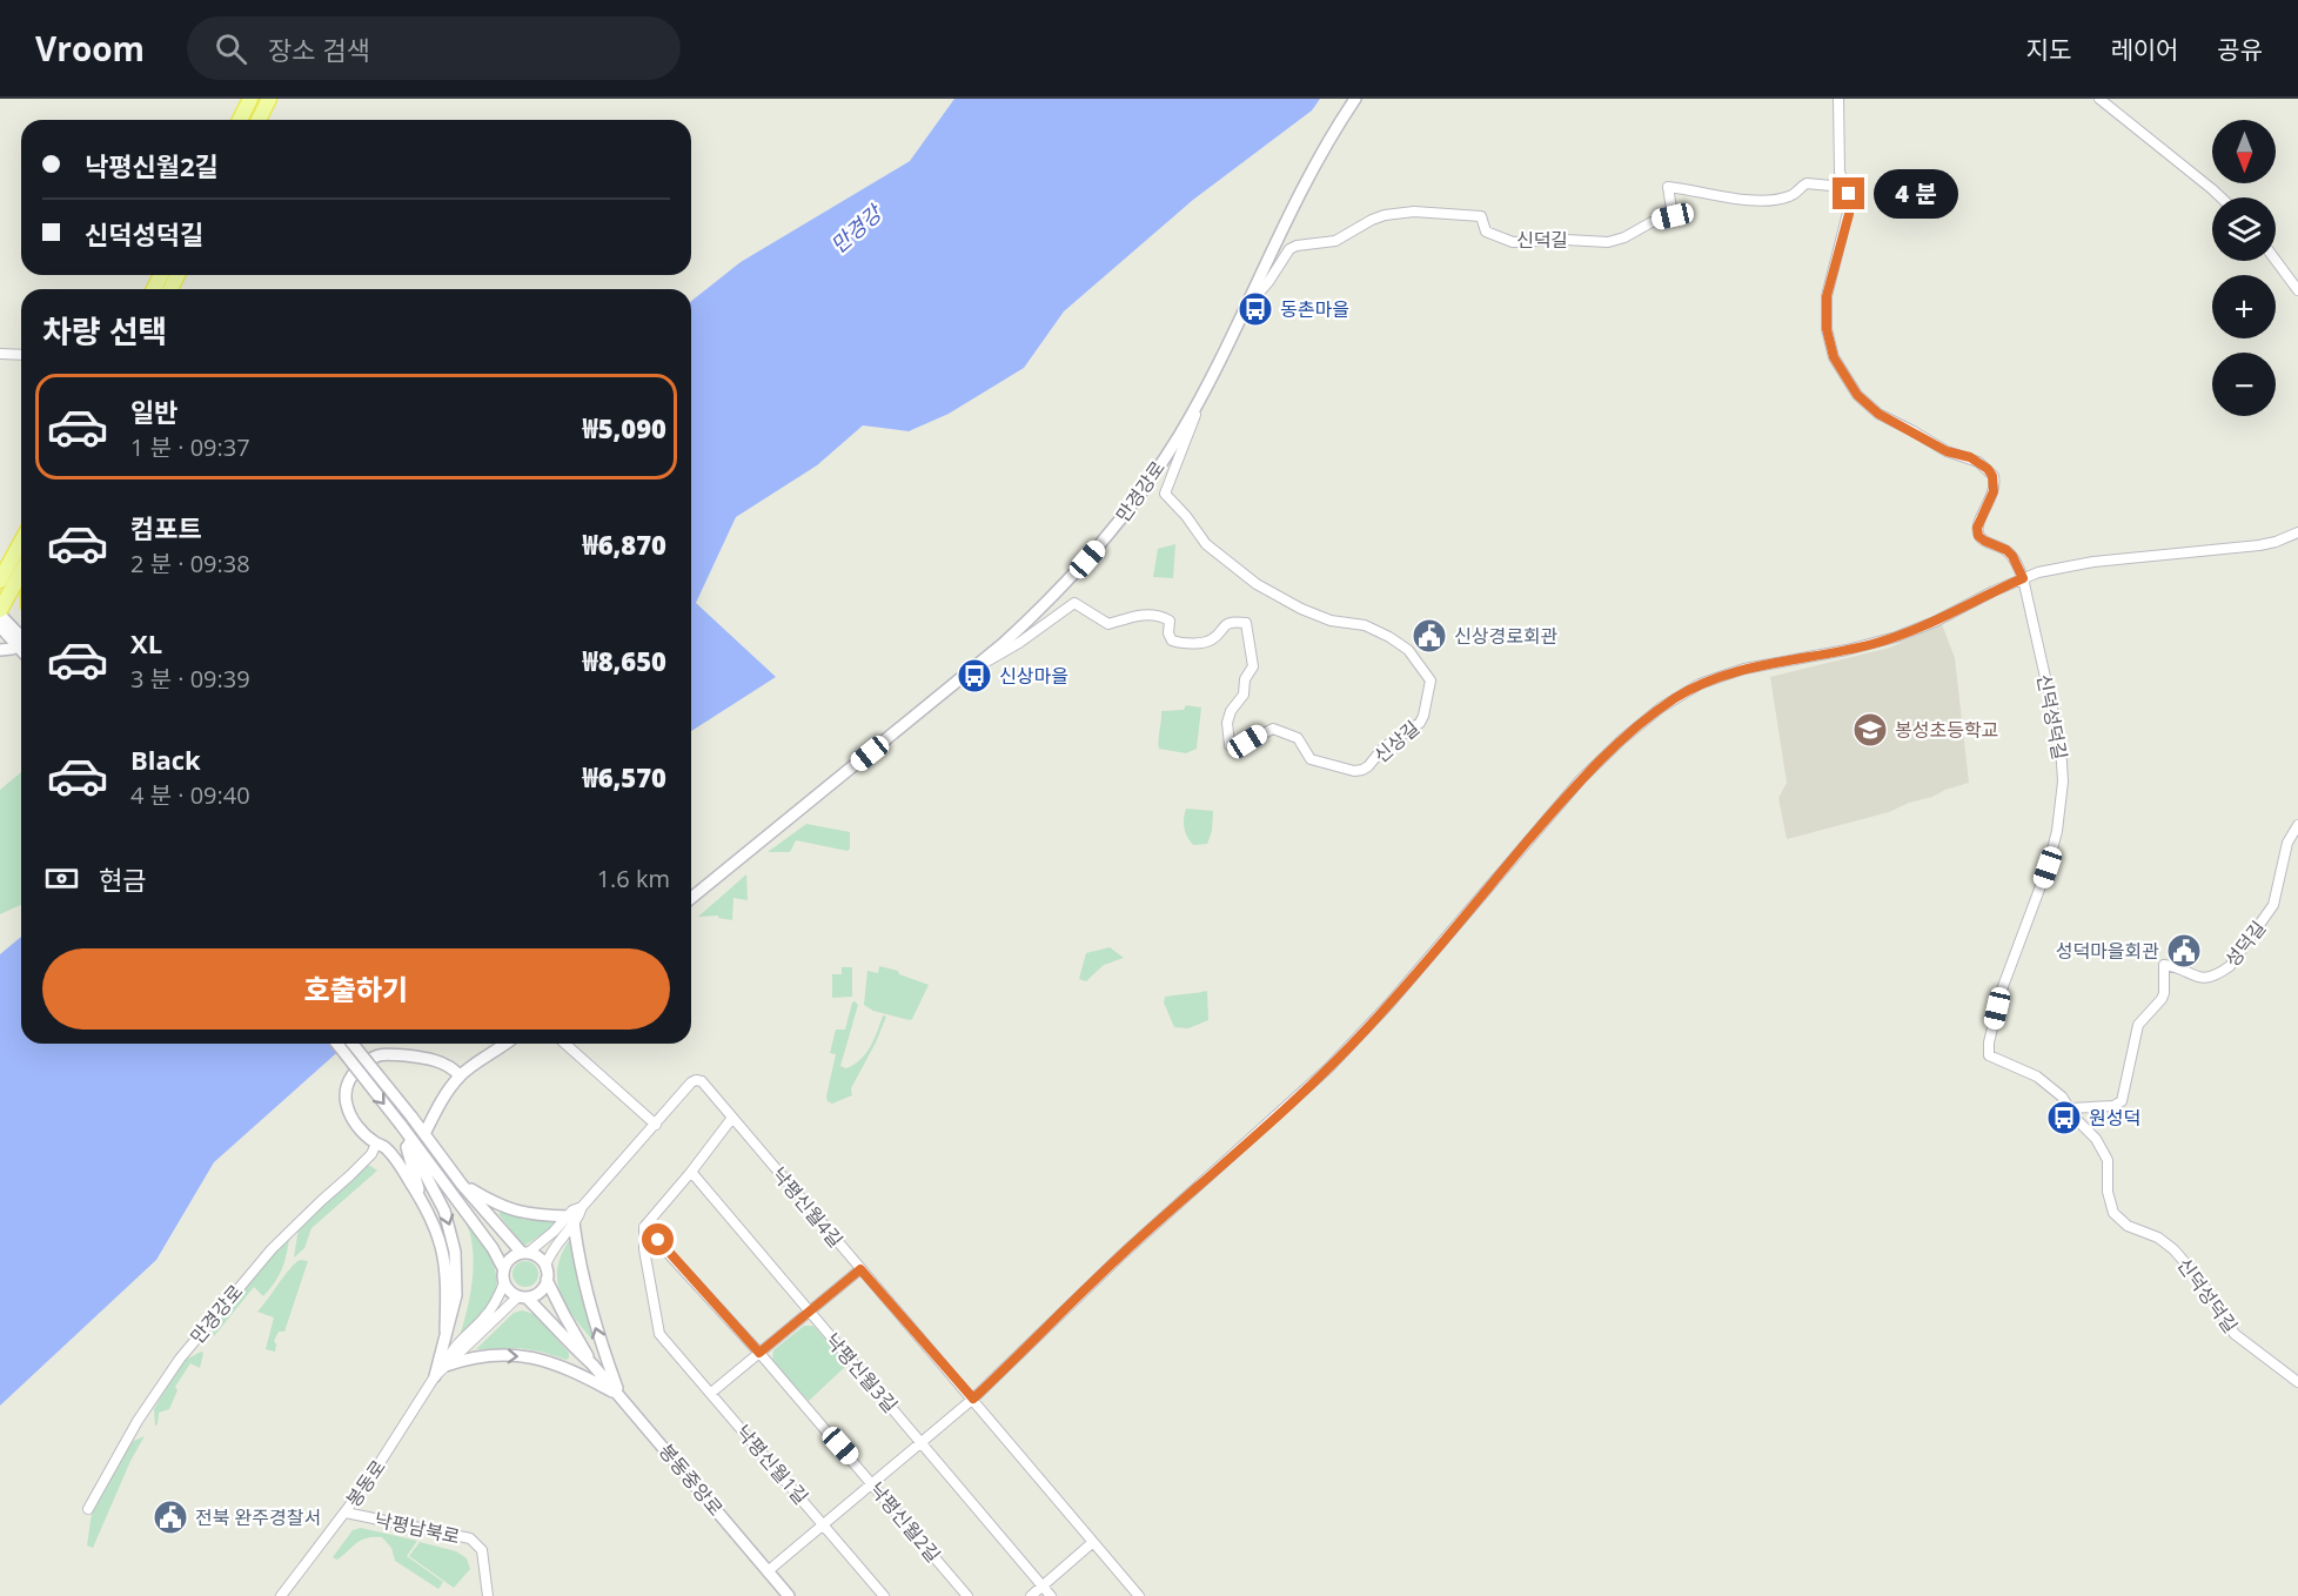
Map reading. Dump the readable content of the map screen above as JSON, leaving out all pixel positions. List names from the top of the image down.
{
  "streets": {
    "street": [
      "신덕길",
      "만경강로",
      "신덕성덕길",
      "신상길",
      "성덕길",
      "낙평신월4길",
      "낙평신월3길",
      "낙평신월1길",
      "봉동중앙로",
      "봉동로",
      "낙평신월2길",
      "낙평남북로"
    ]
  },
  "crossings": [
    ["신덕길", "만경강로"],
    ["신덕길", "신덕성덕길"],
    ["만경강로", "신상길"],
    ["신덕성덕길", "성덕길"],
    ["낙평신월4길", "봉동중앙로"],
    ["낙평신월4길", "봉동로"],
    ["낙평신월1길", "낙평신월2길"],
    ["봉동중앙로", "봉동로"],
    ["봉동로", "낙평남북로"]
  ],
  "water": ["만경강"],
  "places": {
    "bus stop": ["동촌마을", "신상마을", "원성덕"],
    "public building": ["신상경로회관", "성덕마을회관", "전북 완주경찰서"],
    "school or university": ["봉성초등학교"]
  },
  "north": "bottom",
  "page": {
    "header": "Vroom",
    "search": "장소 검색",
    "nav": ["지도", "레이어", "공유"],
    "map_buttons": ["+", "−"],
    "banner": ["낙평신월2길", "신덕성덕길"],
    "bubble": "4 분",
    "heading": "차량 선택",
    "list": [
      {
        "name": "일반",
        "note": "1 분 · 09:37",
        "value": "₩5,090"
      },
      {
        "name": "컴포트",
        "note": "2 분 · 09:38",
        "value": "₩6,870"
      },
      {
        "name": "XL",
        "note": "3 분 · 09:39",
        "value": "₩8,650"
      },
      {
        "name": "Black",
        "note": "4 분 · 09:40",
        "value": "₩6,570"
      }
    ],
    "pay": ["현금", "1.6 km"],
    "buttons": "호출하기"
  }
}
